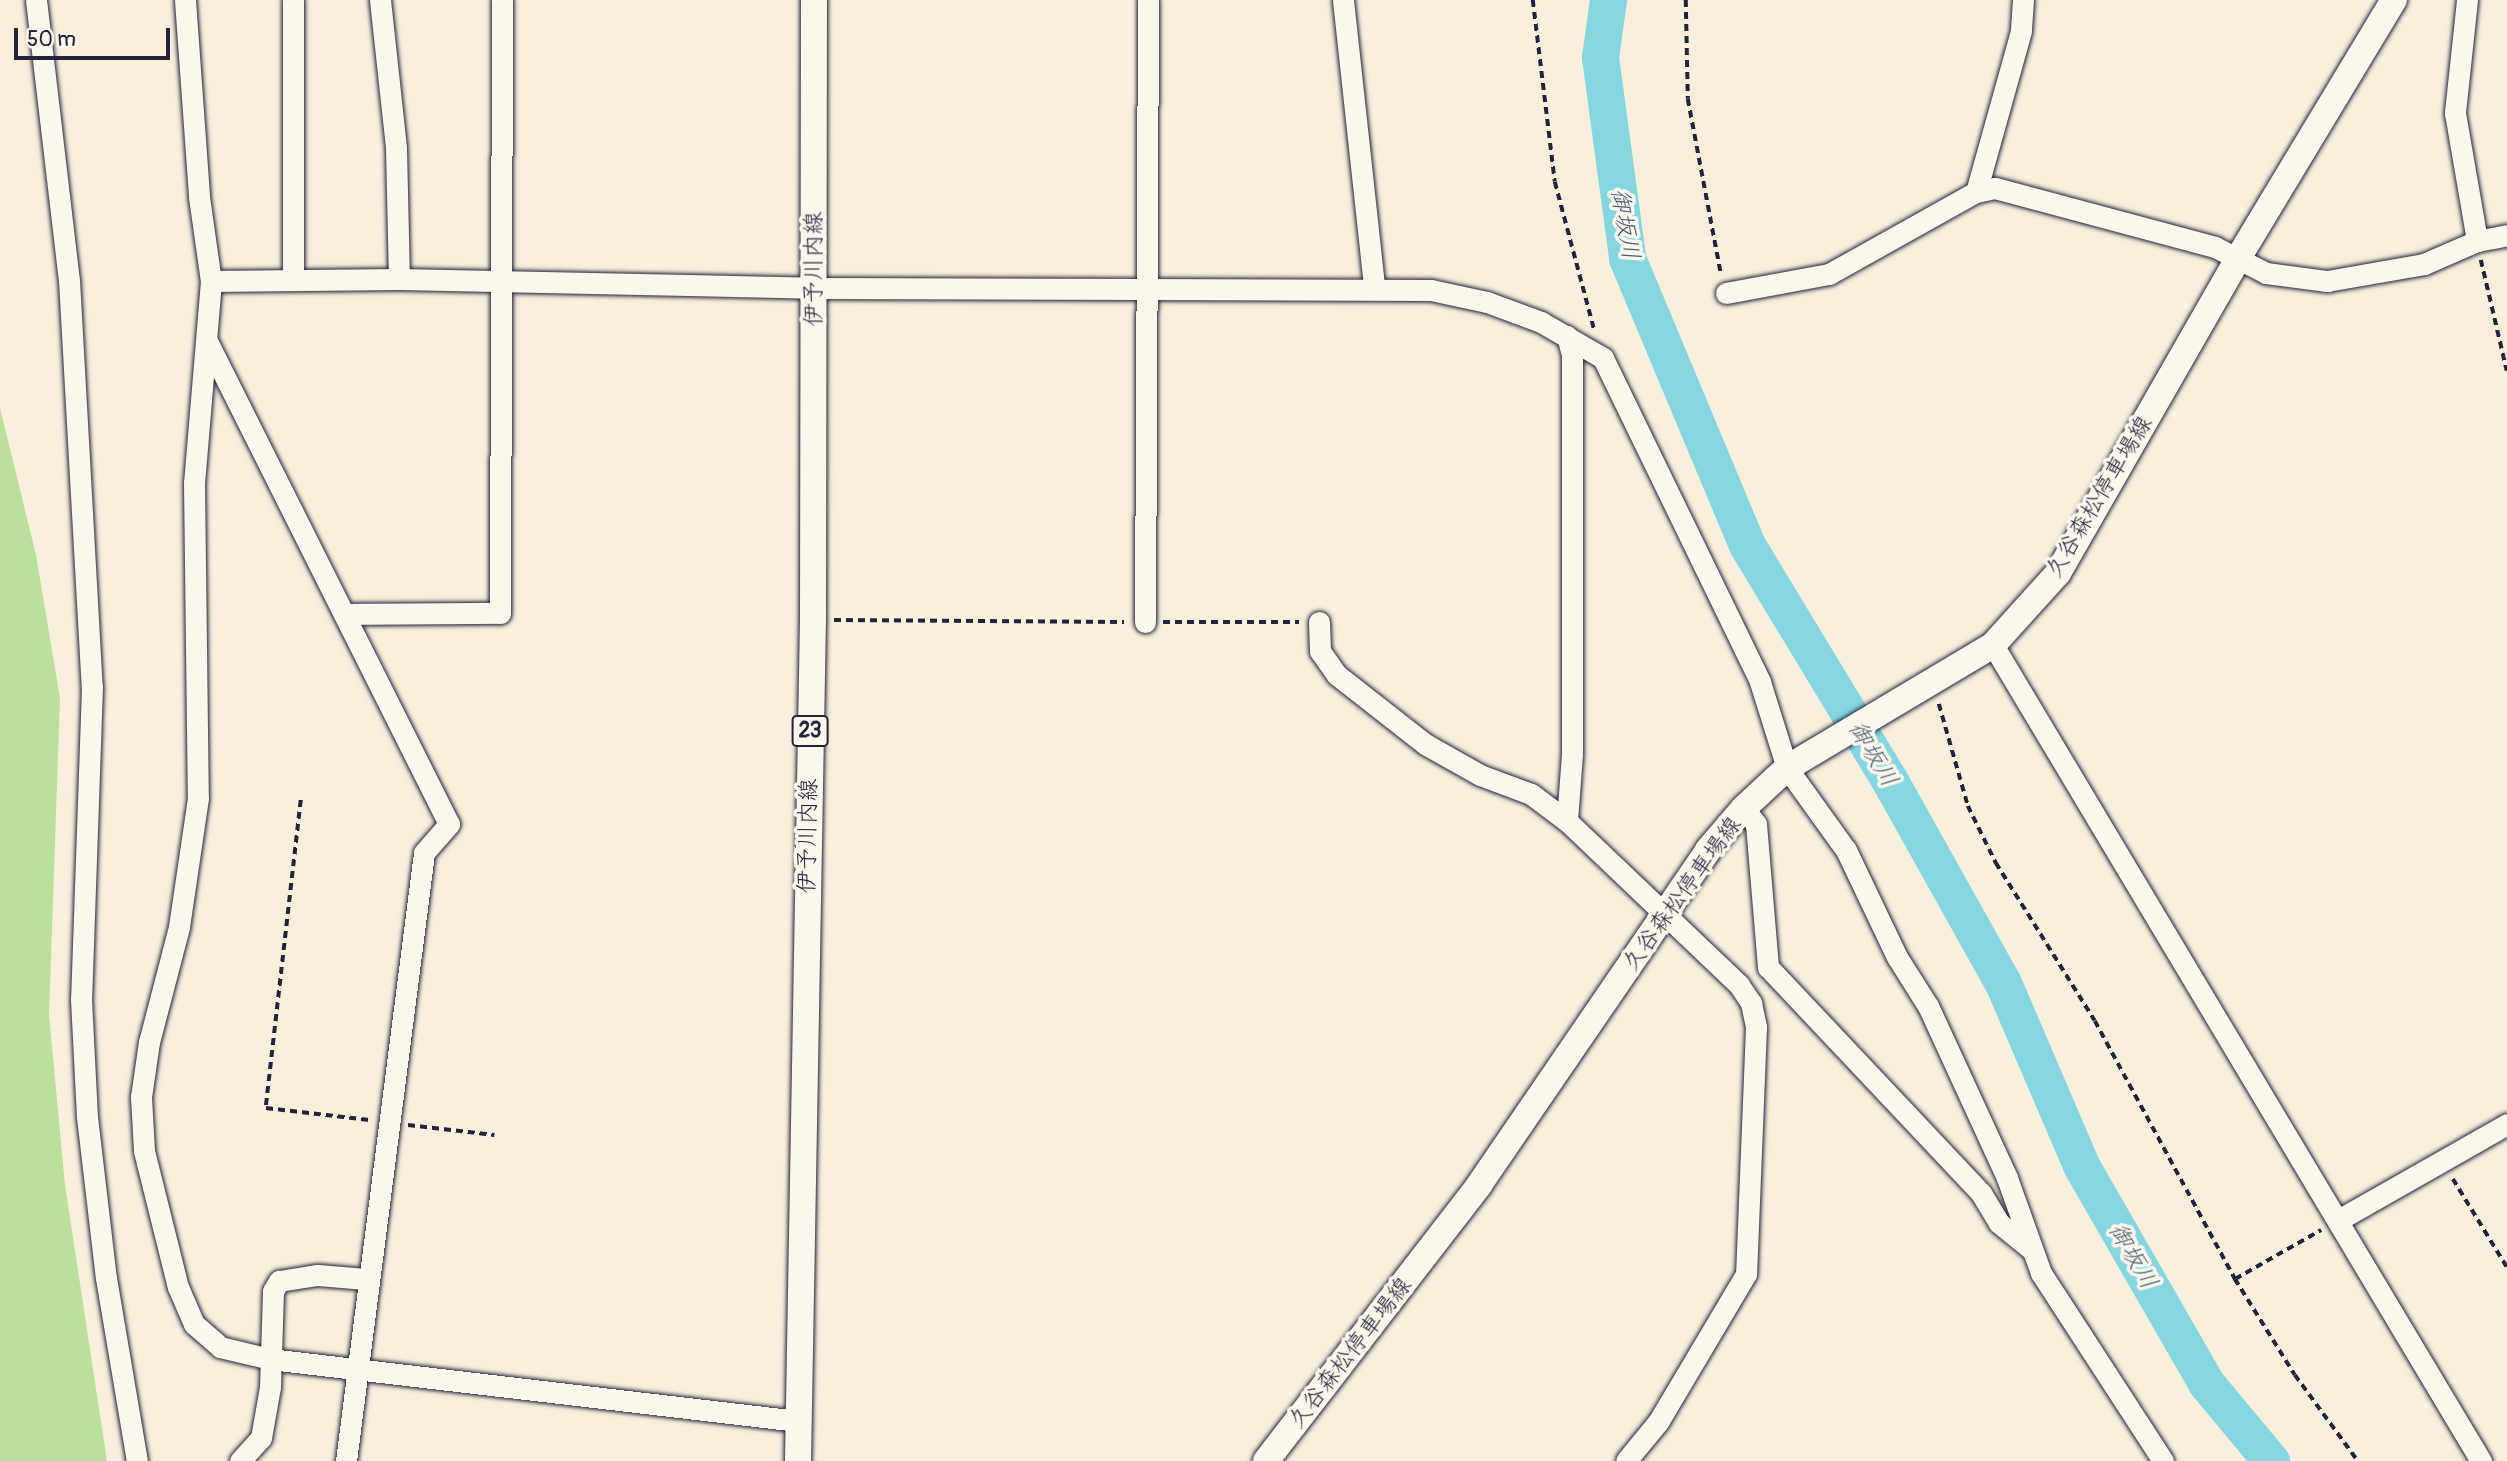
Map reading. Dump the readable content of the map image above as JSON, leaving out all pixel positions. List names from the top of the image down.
{
  "streets": {
    "main road": ["伊予川内線", "久谷森松停車場線", "23"]
  },
  "water": ["御坂川"],
  "scale_bar": "50 m"
}
